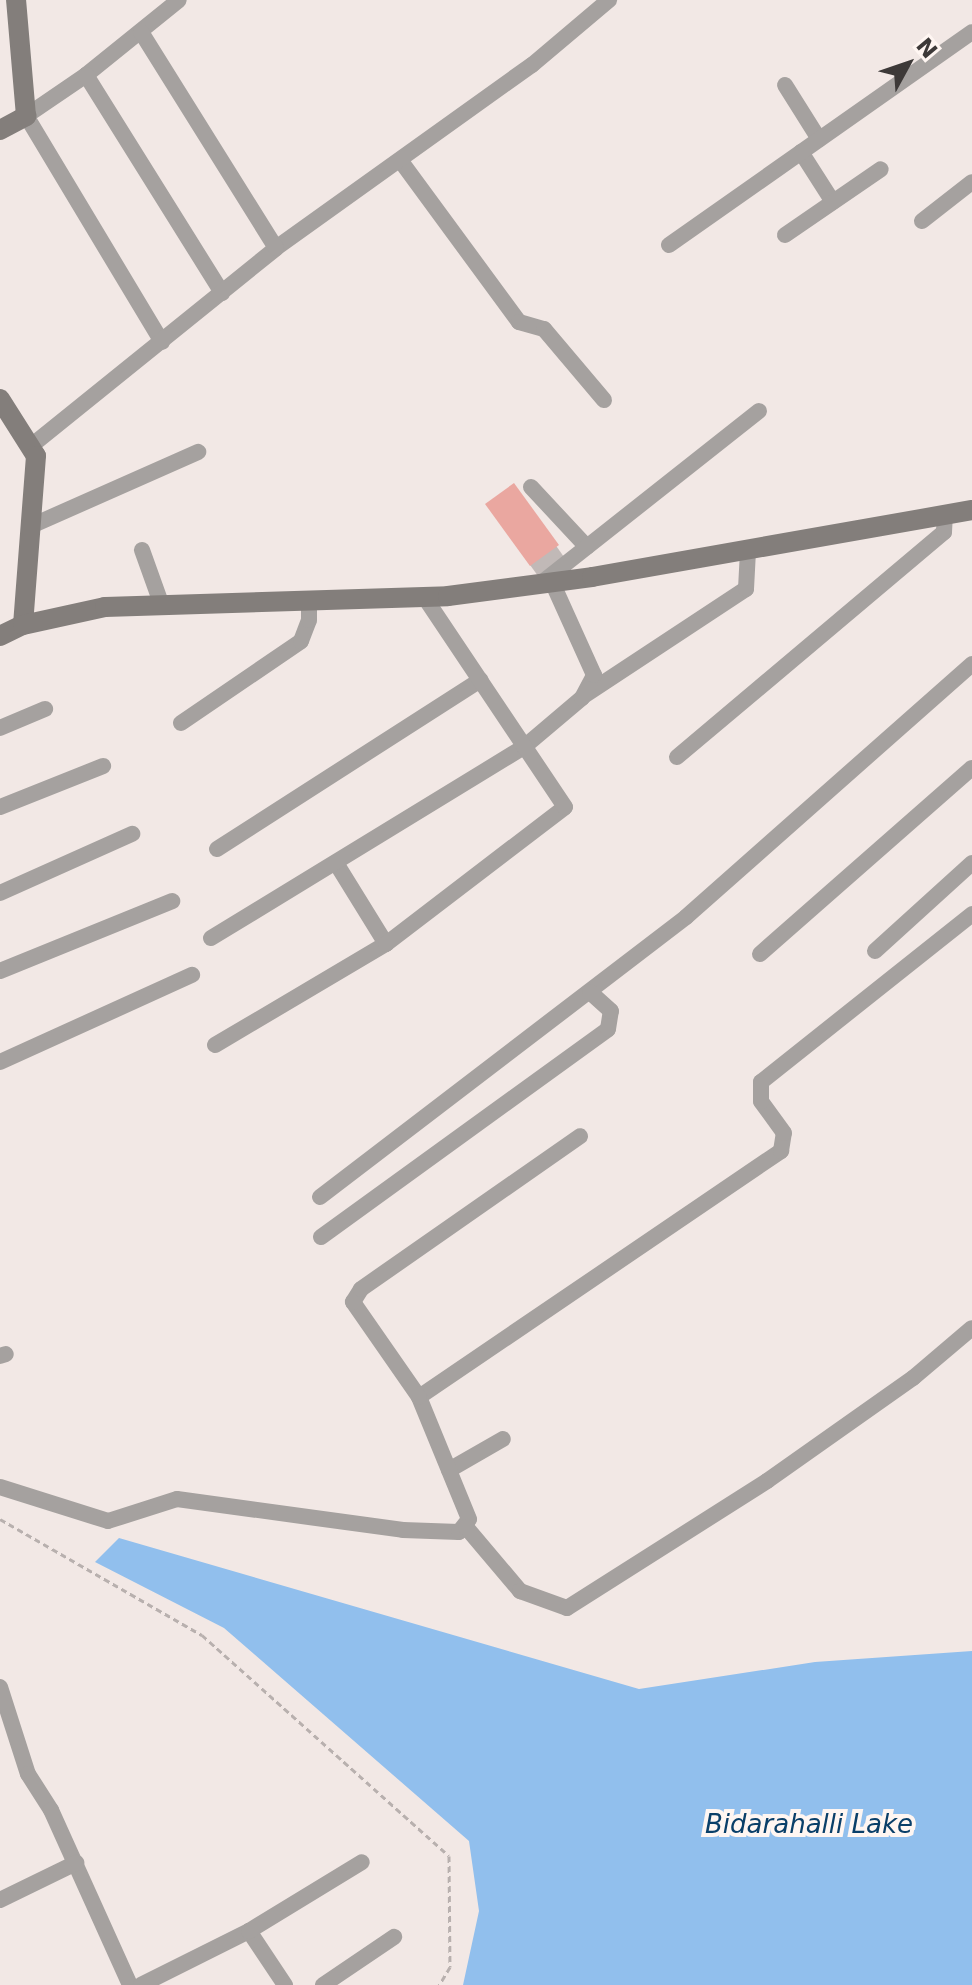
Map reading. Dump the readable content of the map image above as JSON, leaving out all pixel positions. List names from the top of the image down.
{
  "water": ["Bidarahalli Lake"],
  "north": "top right"
}
